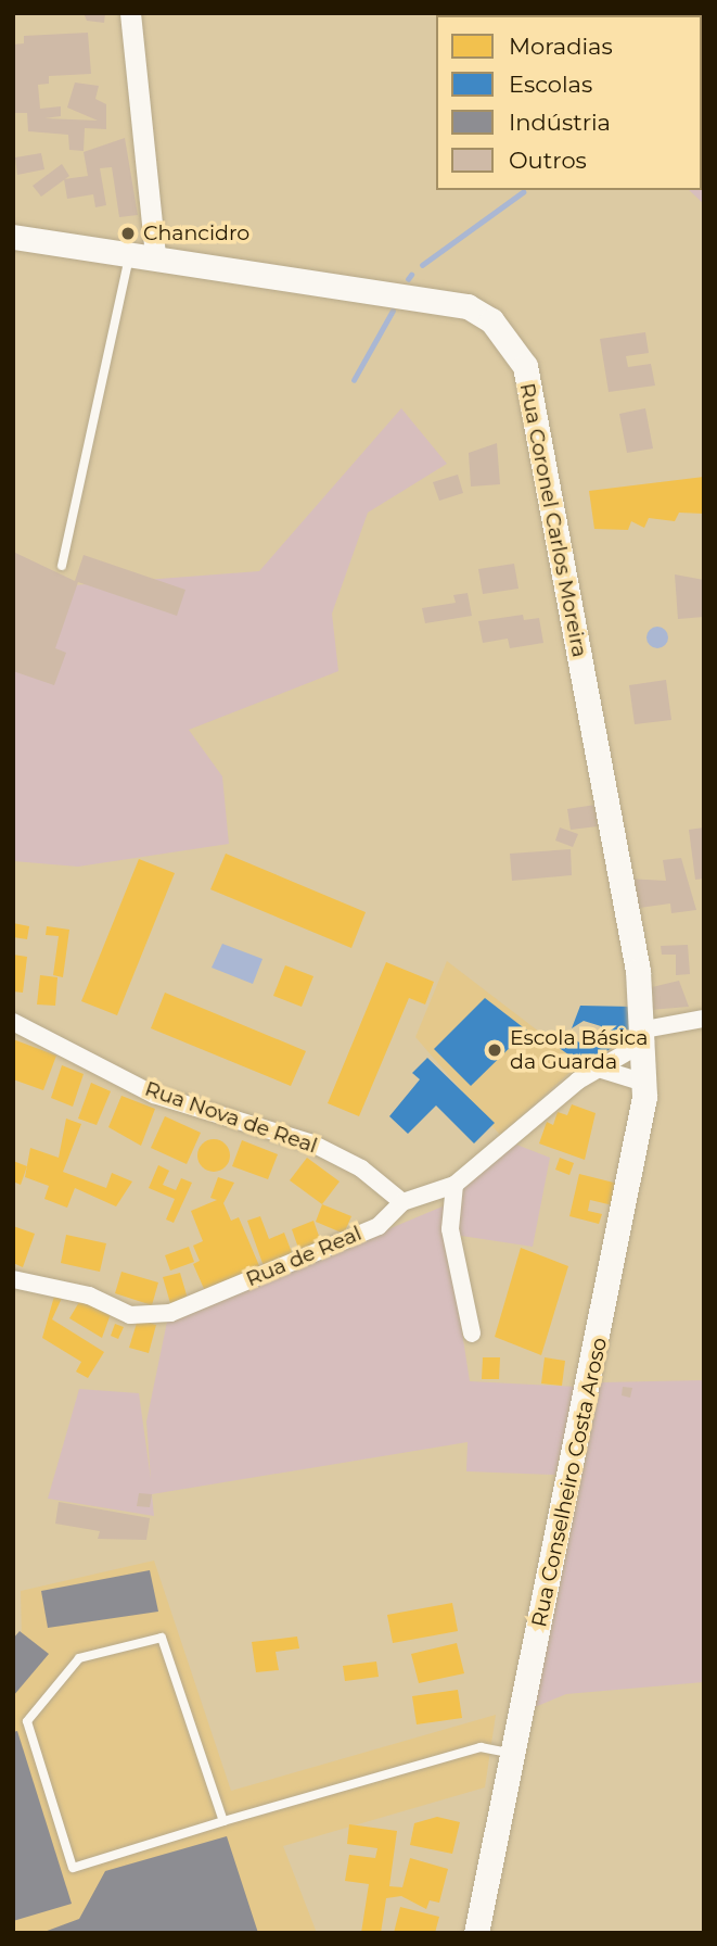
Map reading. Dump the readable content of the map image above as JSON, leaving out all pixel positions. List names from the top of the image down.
{
  "streets": {
    "main road": ["Rua Coronel Carlos Moreira", "Rua Conselheiro Costa Aroso"],
    "street": ["Rua Nova de Real", "Rua de Real"]
  },
  "crossings": [
    ["Rua Coronel Carlos Moreira", "Rua de Real"],
    ["Rua Coronel Carlos Moreira", "Rua Conselheiro Costa Aroso"],
    ["Rua Nova de Real", "Rua de Real"],
    ["Rua de Real", "Rua Conselheiro Costa Aroso"]
  ],
  "places": ["Chancidro", "Escola Básica da Guarda"],
  "legend": [
    "Moradias",
    "Escolas",
    "Indústria",
    "Outros"
  ]
}
